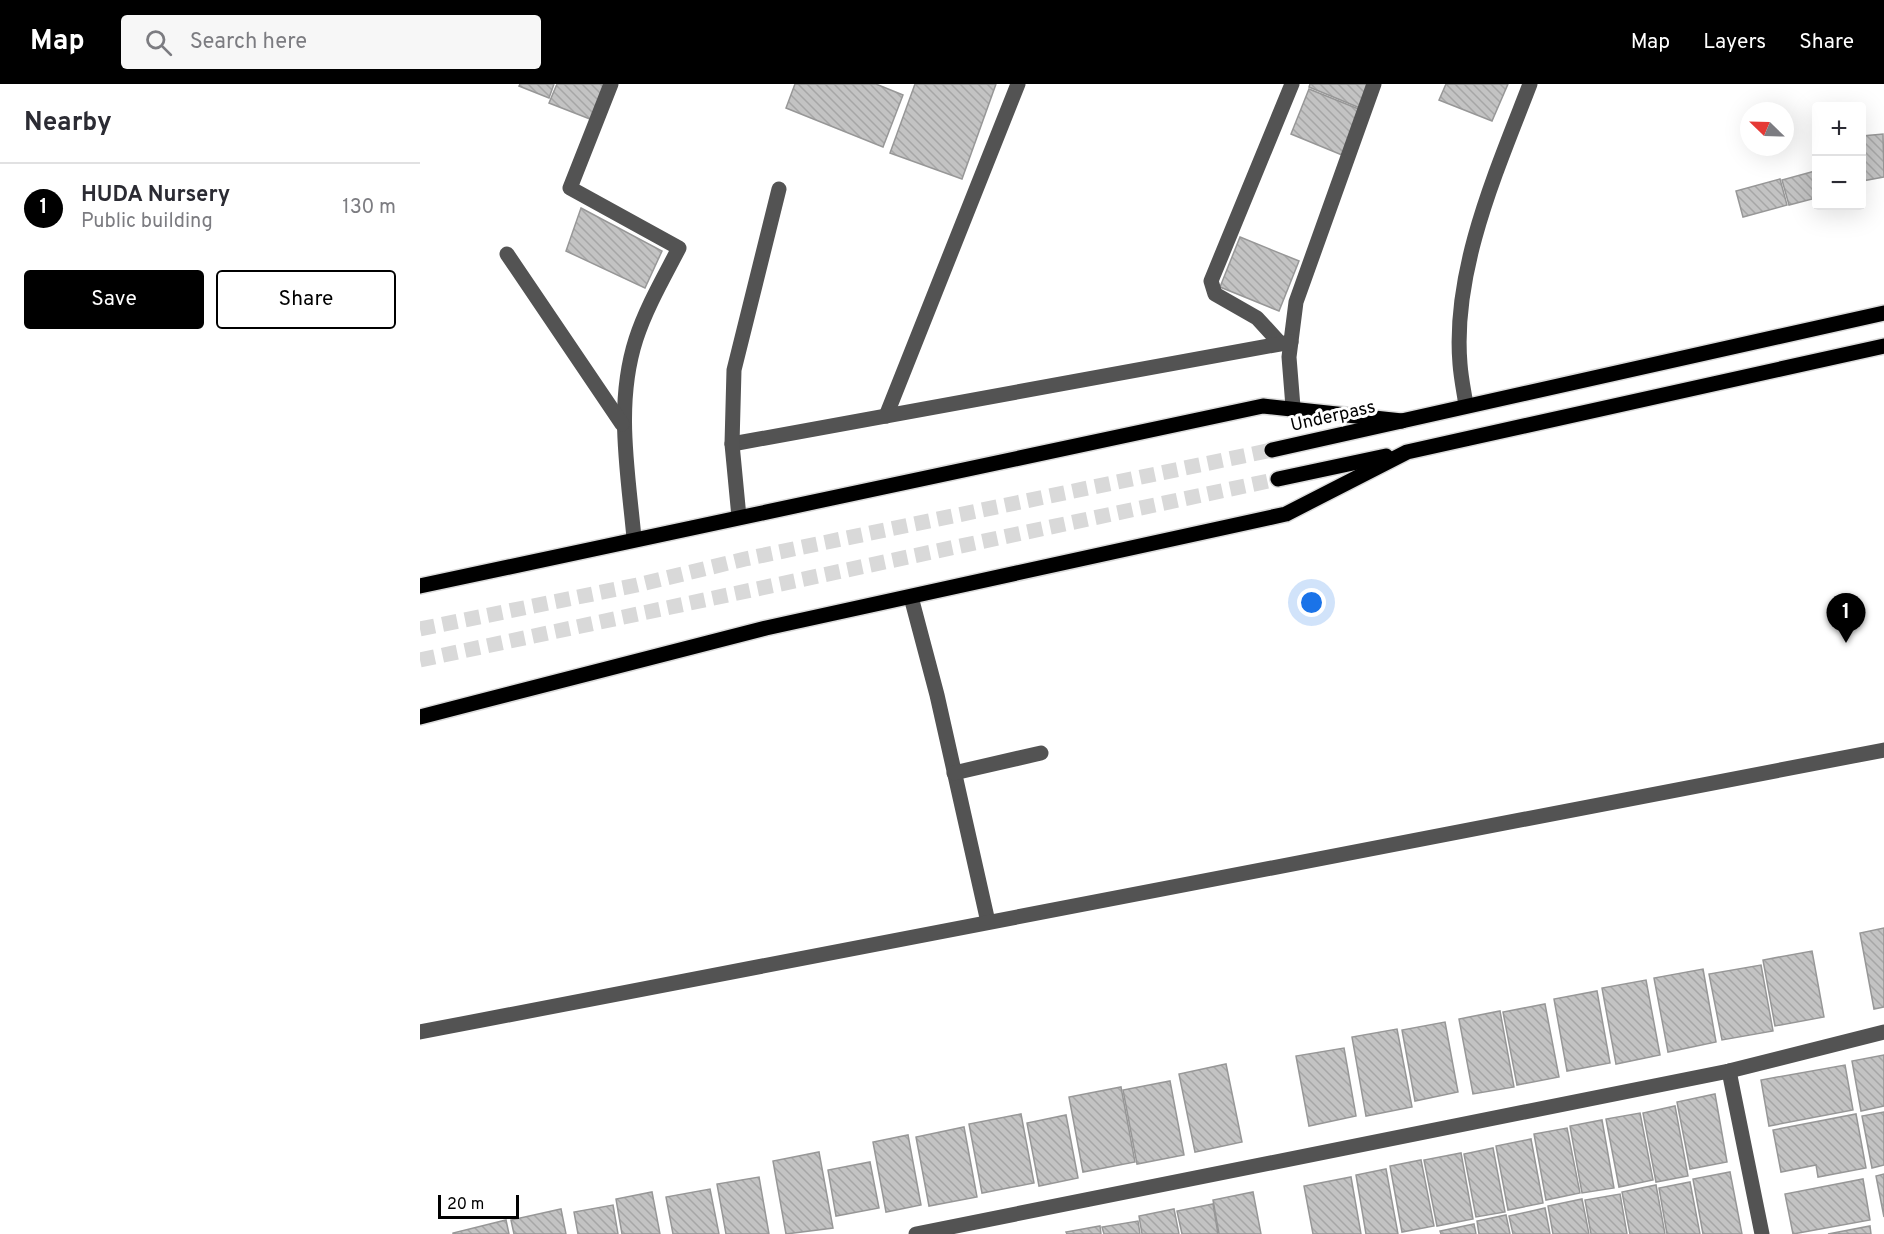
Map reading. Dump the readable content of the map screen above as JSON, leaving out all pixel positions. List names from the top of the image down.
{
  "streets": {
    "main road": ["Underpass"]
  },
  "scale_bar": "20 m",
  "north": "top left",
  "page": {
    "header": "Map",
    "search": "Search here",
    "nav": ["Map", "Layers", "Share"],
    "heading": "Nearby",
    "map_buttons": ["+", "−"],
    "list": [
      {
        "mark": "1",
        "name": "HUDA Nursery",
        "note": "Public building",
        "value": "130 m"
      }
    ],
    "buttons": ["Save", "Share"],
    "pins": "1",
    "scale": "20 m"
  }
}
